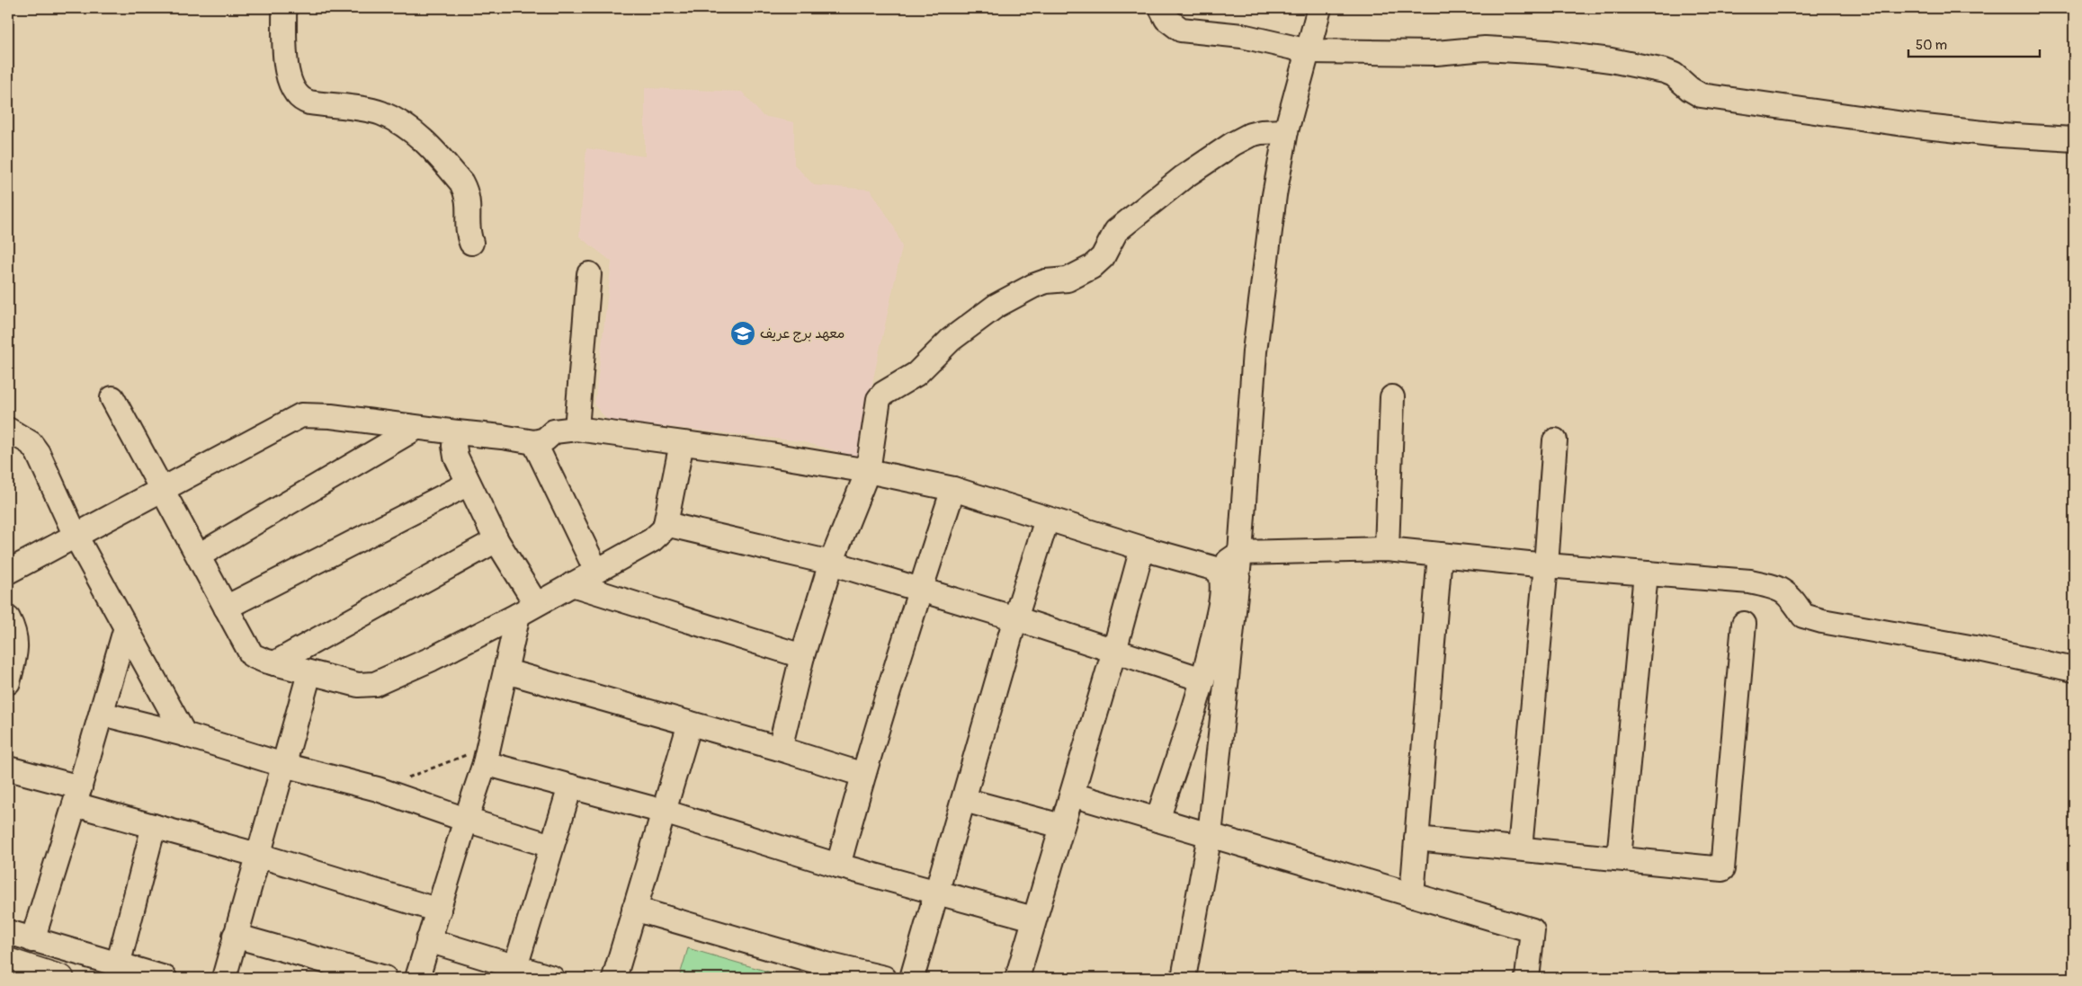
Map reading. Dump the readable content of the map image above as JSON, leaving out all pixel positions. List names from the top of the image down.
{
  "places": {
    "school or university": ["معهد برج عريف"]
  },
  "scale_bar": "50 m"
}
